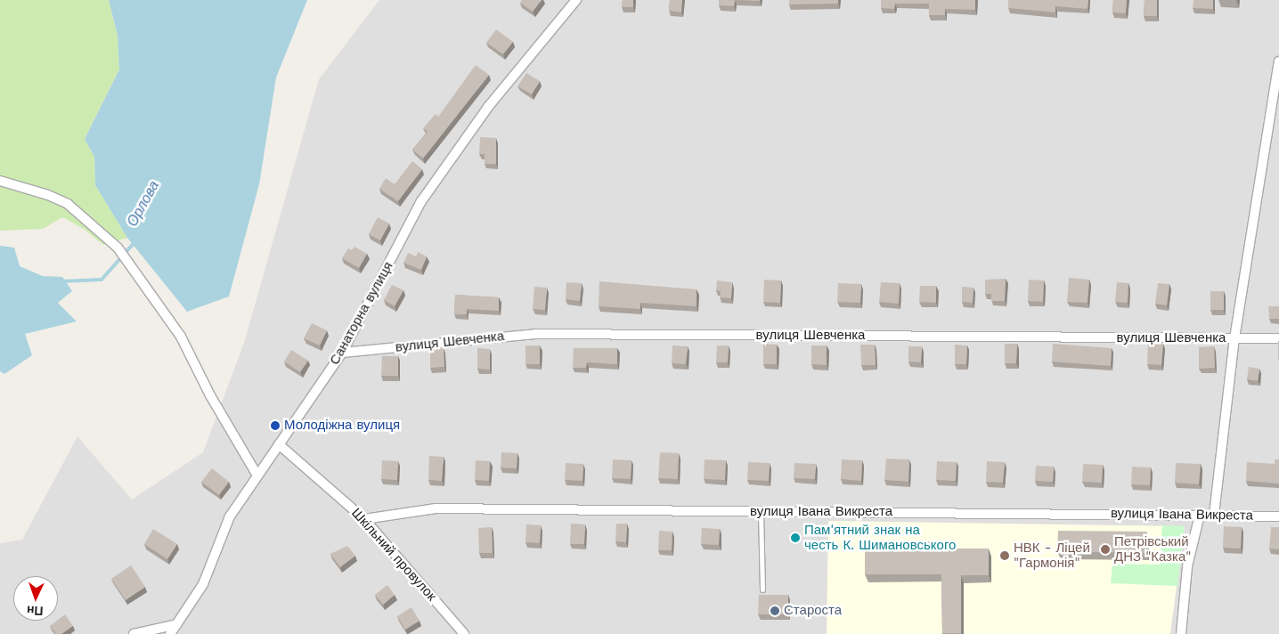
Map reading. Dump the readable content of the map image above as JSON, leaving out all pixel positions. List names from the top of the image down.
{
  "streets": {
    "street": [
      "Санаторна вулиця",
      "вулиця Шевченка",
      "вулиця Івана Викреста",
      "Шкільний провулок"
    ]
  },
  "crossings": [
    ["Санаторна вулиця", "вулиця Шевченка"],
    ["Санаторна вулиця", "Шкільний провулок"],
    ["вулиця Івана Викреста", "Шкільний провулок"]
  ],
  "water": ["Орлова"],
  "places": [
    "Молодіжна вулиця",
    "Пам'ятний знак на честь К. Шимановського",
    "Петрівський ДНЗ \"Казка\"",
    "НВК - Ліцей \"Гармонія\"",
    "Староста"
  ],
  "north": "bottom"
}
